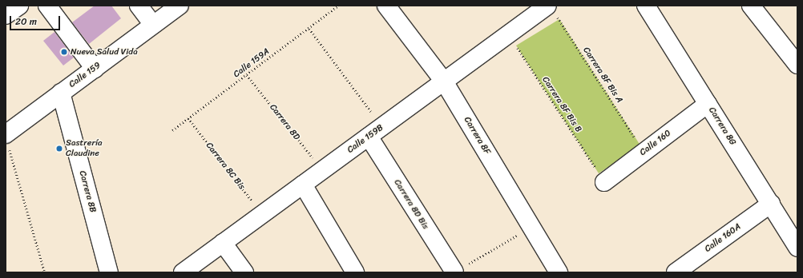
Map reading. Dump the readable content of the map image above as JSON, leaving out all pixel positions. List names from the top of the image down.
{
  "streets": {
    "street": [
      "Calle 159",
      "Carrera 8G",
      "Carrera 8F",
      "Calle 159B",
      "Calle 160",
      "Carrera 8B",
      "Carrera 8D Bis",
      "Calle 160A"
    ],
    "path": [
      "Calle 159A",
      "Carrera 8F Bis A",
      "Carrera 8F Bis B",
      "Carrera 8D",
      "Carrera 8C Bis"
    ]
  },
  "crossings": [
    ["Calle 159A", "Carrera 8D"],
    ["Calle 159A", "Carrera 8C Bis"],
    ["Calle 159", "Carrera 8B"],
    ["Carrera 8F Bis A", "Calle 159B"],
    ["Carrera 8F Bis A", "Calle 160"],
    ["Carrera 8F Bis B", "Calle 159B"],
    ["Carrera 8F Bis B", "Calle 160"],
    ["Carrera 8D", "Calle 159B"],
    ["Carrera 8G", "Calle 160"],
    ["Carrera 8G", "Calle 160A"],
    ["Carrera 8F", "Calle 159B"],
    ["Calle 159B", "Carrera 8C Bis"],
    ["Calle 159B", "Carrera 8D Bis"]
  ],
  "places": ["Nueva Salud Vida", "Sastrería Claudine"],
  "scale_bar": "20 m"
}
